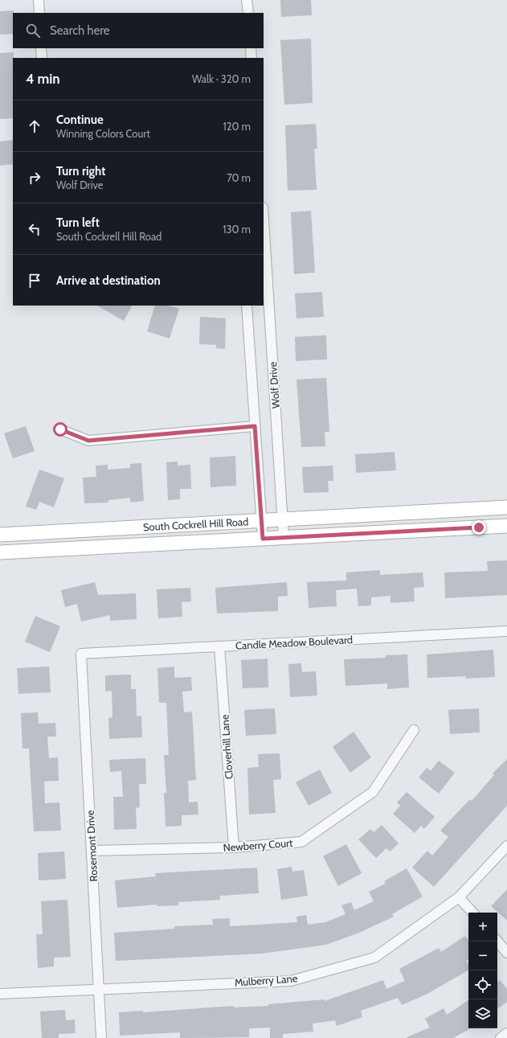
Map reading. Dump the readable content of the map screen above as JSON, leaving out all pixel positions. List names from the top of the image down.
{
  "streets": {
    "main road": ["South Cockrell Hill Road"],
    "street": [
      "Wolf Drive",
      "Candle Meadow Boulevard",
      "Cloverhill Lane",
      "Newberry Court",
      "Rosemont Drive",
      "Mulberry Lane"
    ]
  },
  "crossings": [
    ["Wolf Drive", "South Cockrell Hill Road"],
    ["Candle Meadow Boulevard", "Cloverhill Lane"],
    ["Candle Meadow Boulevard", "Rosemont Drive"],
    ["Cloverhill Lane", "Newberry Court"],
    ["Newberry Court", "Rosemont Drive"],
    ["Rosemont Drive", "Mulberry Lane"]
  ],
  "page": {
    "search": "Search here",
    "heading": ["4 min", "Walk · 320 m"],
    "list": [
      ["Continue", "Winning Colors Court", "120 m"],
      ["Turn right", "Wolf Drive", "70 m"],
      ["Turn left", "South Cockrell Hill Road", "130 m"],
      "Arrive at destination"
    ],
    "map_buttons": ["+", "−"]
  }
}
